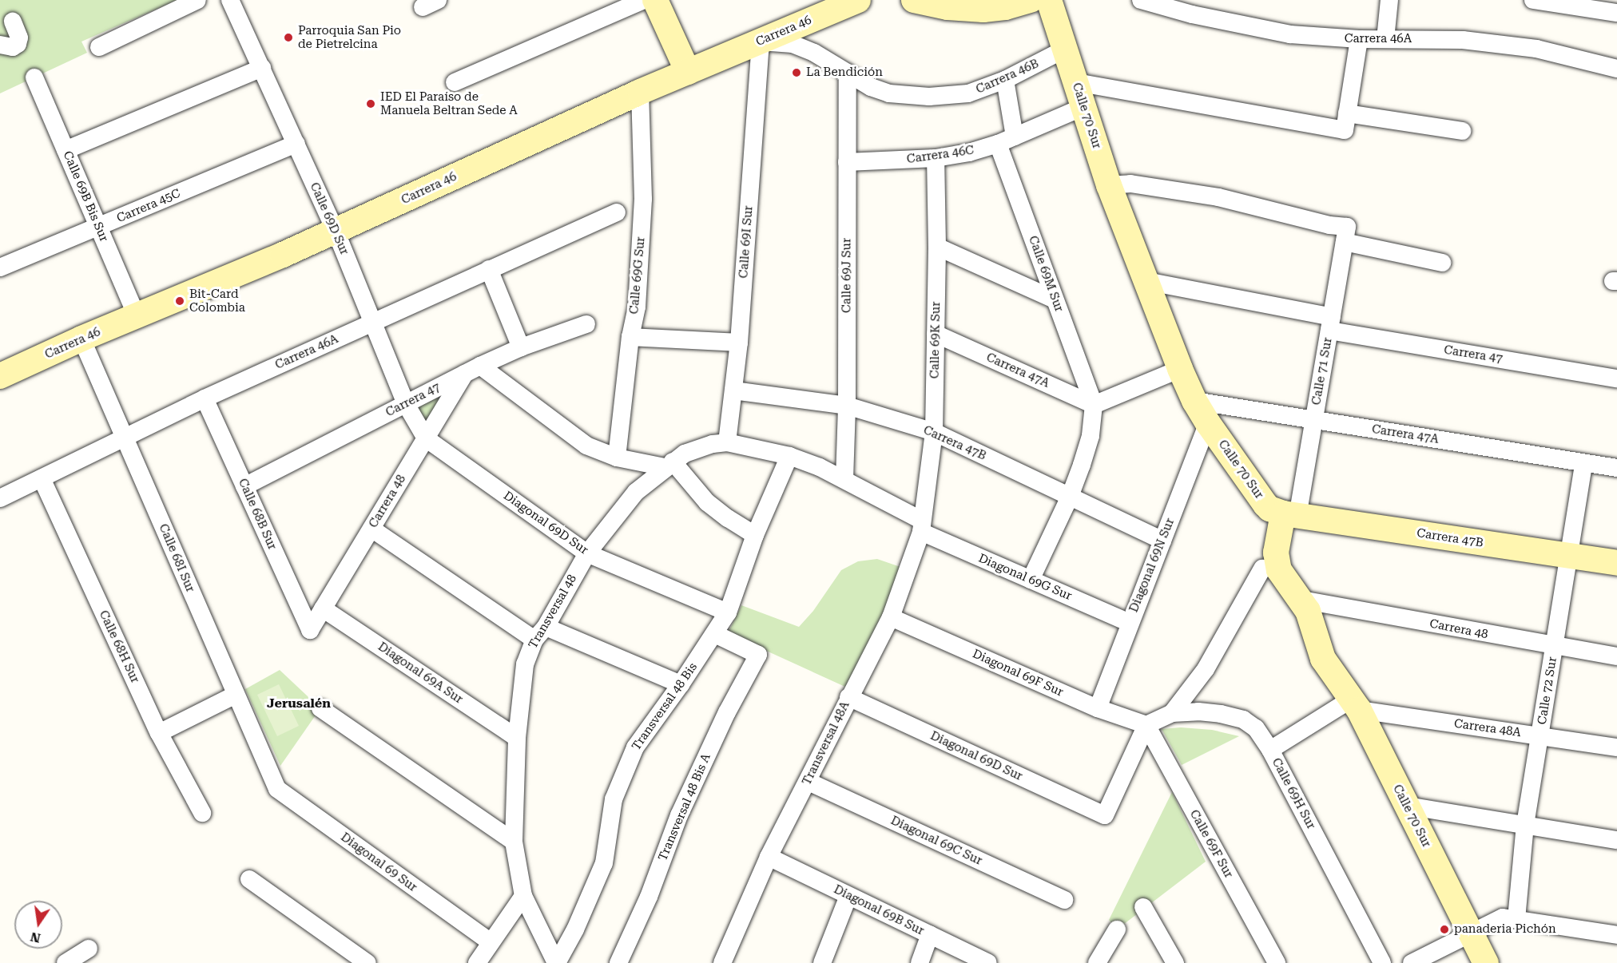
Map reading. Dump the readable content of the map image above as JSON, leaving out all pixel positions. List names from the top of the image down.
{
  "streets": {
    "street": [
      "Carrera 46",
      "Carrera 46A",
      "Carrera 46B",
      "Calle 70 Sur",
      "Carrera 46C",
      "Calle 69B Bis Sur",
      "Carrera 45C",
      "Calle 69D Sur",
      "Calle 69I Sur",
      "Calle 69M Sur",
      "Calle 69G Sur",
      "Calle 69J Sur",
      "Calle 69K Sur",
      "Carrera 47",
      "Carrera 47A",
      "Calle 71 Sur",
      "Carrera 47B",
      "Carrera 48",
      "Calle 68B Sur",
      "Diagonal 69D Sur",
      "Calle 68I Sur",
      "Diagonal 69N Sur",
      "Diagonal 69G Sur",
      "Transversal 48",
      "Calle 68H Sur",
      "Diagonal 69A Sur",
      "Diagonal 69F Sur",
      "Calle 72 Sur",
      "Transversal 48 Bis",
      "Carrera 48A",
      "Transversal 48A",
      "Calle 69H Sur",
      "Transversal 48 Bis A",
      "Diagonal 69C Sur",
      "Calle 69F Sur",
      "Diagonal 69 Sur",
      "Diagonal 69B Sur"
    ]
  },
  "crossings": [
    ["Carrera 46", "Carrera 46B"],
    ["Carrera 46", "Calle 69B Bis Sur"],
    ["Carrera 46", "Calle 69D Sur"],
    ["Carrera 46", "Calle 69I Sur"],
    ["Carrera 46", "Calle 69G Sur"],
    ["Carrera 46", "Calle 68I Sur"],
    ["Carrera 46A", "Calle 69D Sur"],
    ["Carrera 46A", "Calle 68B Sur"],
    ["Carrera 46A", "Calle 68I Sur"],
    ["Carrera 46A", "Calle 68H Sur"],
    ["Carrera 46B", "Calle 70 Sur"],
    ["Carrera 46B", "Calle 69I Sur"],
    ["Carrera 46B", "Calle 69J Sur"],
    ["Calle 70 Sur", "Carrera 46C"],
    ["Calle 70 Sur", "Carrera 47"],
    ["Calle 70 Sur", "Carrera 47A"],
    ["Calle 70 Sur", "Calle 71 Sur"],
    ["Calle 70 Sur", "Carrera 47B"],
    ["Calle 70 Sur", "Carrera 48"],
    ["Calle 70 Sur", "Diagonal 69N Sur"],
    ["Calle 70 Sur", "Carrera 48A"],
    ["Carrera 46C", "Calle 69M Sur"],
    ["Carrera 46C", "Calle 69J Sur"],
    ["Carrera 46C", "Calle 69K Sur"],
    ["Calle 69B Bis Sur", "Carrera 45C"],
    ["Carrera 45C", "Calle 69D Sur"],
    ["Calle 69D Sur", "Carrera 47"],
    ["Calle 69D Sur", "Carrera 48"],
    ["Calle 69D Sur", "Diagonal 69D Sur"],
    ["Calle 69I Sur", "Carrera 47B"],
    ["Calle 69I Sur", "Diagonal 69G Sur"],
    ["Calle 69I Sur", "Transversal 48"],
    ["Calle 69M Sur", "Carrera 47A"],
    ["Calle 69J Sur", "Carrera 47B"],
    ["Calle 69J Sur", "Diagonal 69G Sur"],
    ["Calle 69K Sur", "Carrera 47A"],
    ["Calle 69K Sur", "Carrera 47B"],
    ["Calle 69K Sur", "Diagonal 69G Sur"],
    ["Calle 69K Sur", "Transversal 48A"],
    ["Carrera 47", "Calle 71 Sur"],
    ["Carrera 47", "Carrera 48"],
    ["Carrera 47", "Calle 68B Sur"],
    ["Carrera 47A", "Calle 71 Sur"],
    ["Carrera 47A", "Calle 72 Sur"],
    ["Calle 71 Sur", "Carrera 47B"],
    ["Carrera 47B", "Diagonal 69N Sur"],
    ["Carrera 47B", "Calle 72 Sur"],
    ["Carrera 48", "Calle 68B Sur"],
    ["Carrera 48", "Diagonal 69D Sur"],
    ["Carrera 48", "Diagonal 69A Sur"],
    ["Carrera 48", "Calle 72 Sur"],
    ["Diagonal 69D Sur", "Transversal 48"],
    ["Diagonal 69D Sur", "Diagonal 69F Sur"],
    ["Diagonal 69D Sur", "Transversal 48 Bis"],
    ["Diagonal 69D Sur", "Transversal 48A"],
    ["Diagonal 69D Sur", "Calle 69H Sur"],
    ["Diagonal 69D Sur", "Calle 69F Sur"],
    ["Calle 68I Sur", "Diagonal 69 Sur"],
    ["Diagonal 69N Sur", "Diagonal 69G Sur"],
    ["Diagonal 69N Sur", "Diagonal 69F Sur"],
    ["Diagonal 69G Sur", "Transversal 48"],
    ["Diagonal 69G Sur", "Transversal 48 Bis"],
    ["Diagonal 69G Sur", "Transversal 48A"],
    ["Transversal 48", "Diagonal 69A Sur"],
    ["Transversal 48", "Transversal 48 Bis"],
    ["Diagonal 69F Sur", "Transversal 48A"],
    ["Diagonal 69F Sur", "Calle 69H Sur"],
    ["Diagonal 69F Sur", "Calle 69F Sur"],
    ["Calle 72 Sur", "Carrera 48A"],
    ["Transversal 48 Bis", "Transversal 48 Bis A"],
    ["Transversal 48A", "Diagonal 69C Sur"],
    ["Transversal 48A", "Diagonal 69B Sur"],
    ["Calle 69H Sur", "Calle 69F Sur"]
  ],
  "districts": ["Jerusalén"],
  "places": [
    "Parroquia San Pio de Pietrelcina",
    "La Bendición",
    "IED El Paraíso de Manuela Beltran Sede A",
    "Bit-Card Colombia",
    "panaderia Pichón"
  ],
  "north": "bottom"
}
